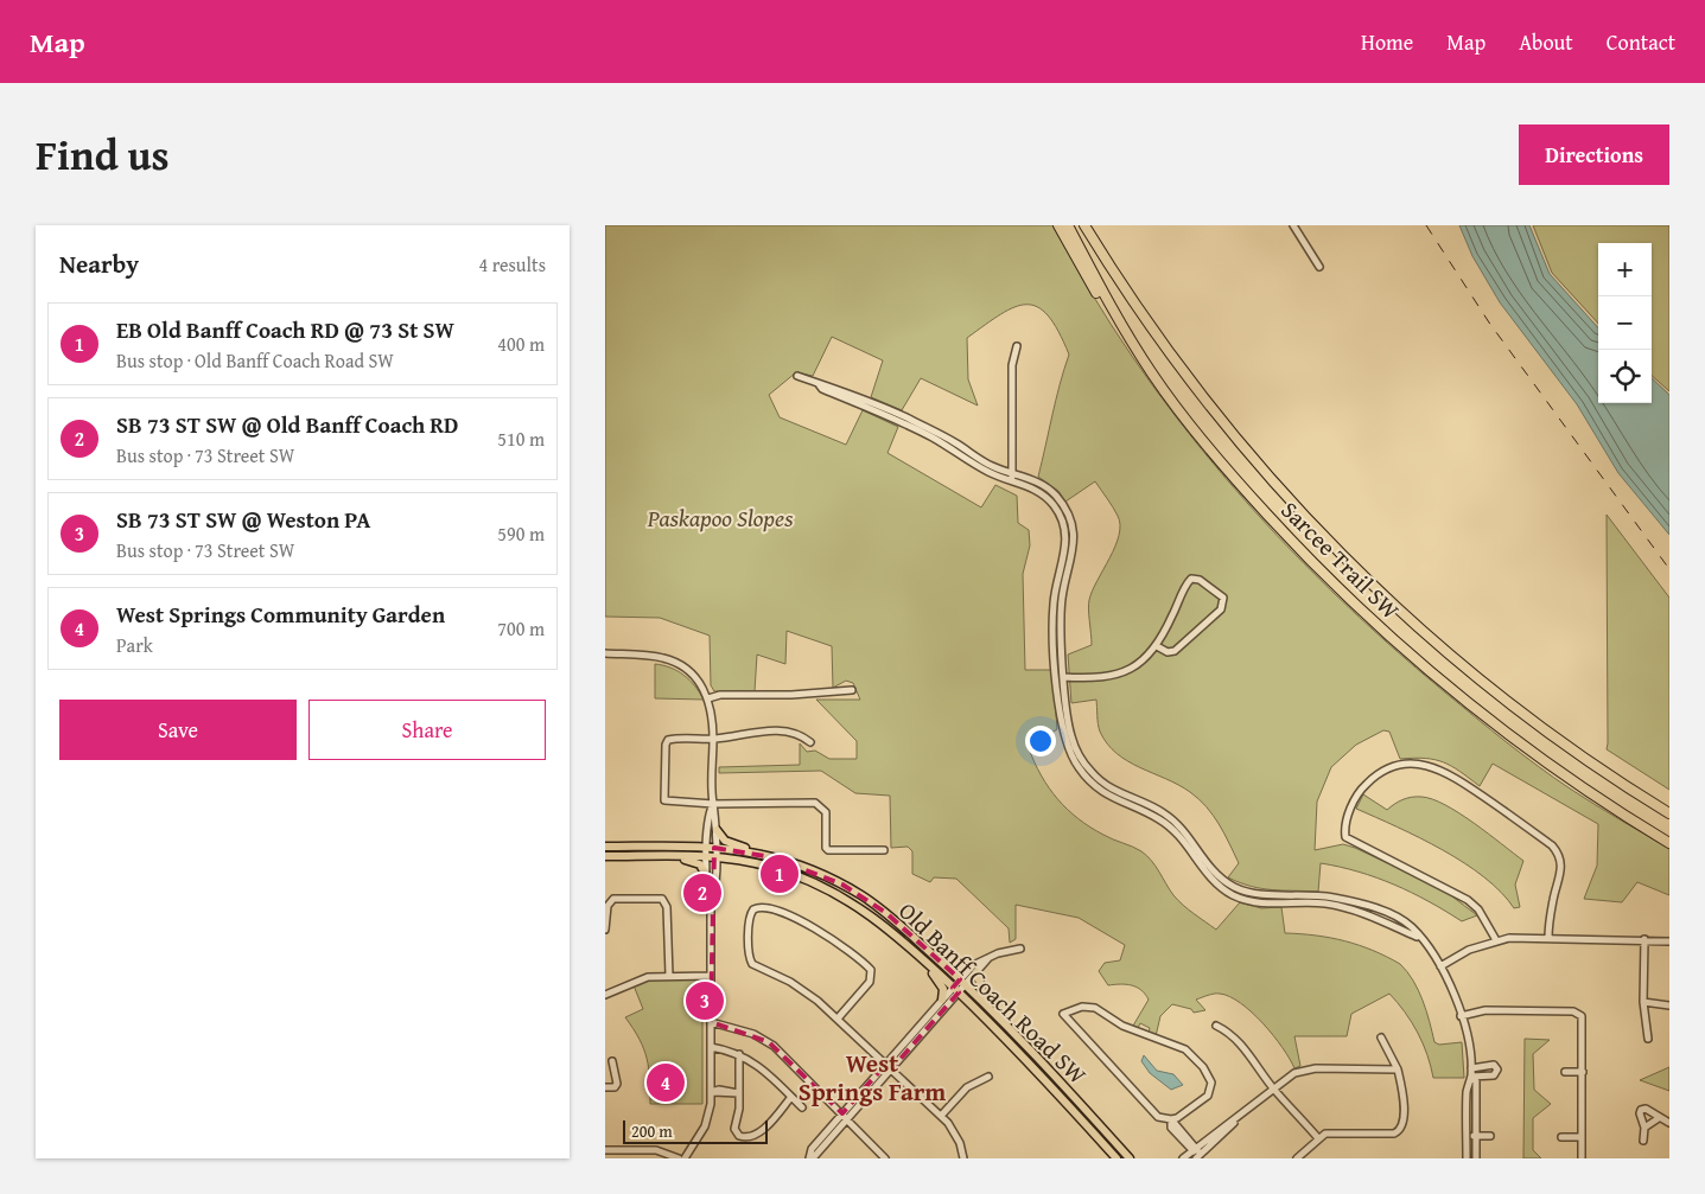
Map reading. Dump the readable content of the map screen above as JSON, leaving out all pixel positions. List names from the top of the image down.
{
  "streets": {
    "highway": ["Sarcee Trail SW"],
    "main road": ["Old Banff Coach Road SW"]
  },
  "districts": ["West Springs Farm"],
  "parks": ["Paskapoo Slopes"],
  "scale_bar": "200 m",
  "page": {
    "header": "Map",
    "nav": [
      "Home",
      "Map",
      "About",
      "Contact"
    ],
    "title": "Find us",
    "buttons": [
      "Directions",
      ["Save", "Share"]
    ],
    "heading": ["Nearby", "4 results"],
    "map_buttons": ["+", "−"],
    "list": [
      {
        "mark": "1",
        "name": "EB Old Banff Coach RD @ 73 St SW",
        "note": "Bus stop · Old Banff Coach Road SW",
        "value": "400 m"
      },
      {
        "mark": "2",
        "name": "SB 73 ST SW @ Old Banff Coach RD",
        "note": "Bus stop · 73 Street SW",
        "value": "510 m"
      },
      {
        "mark": "3",
        "name": "SB 73 ST SW @ Weston PA",
        "note": "Bus stop · 73 Street SW",
        "value": "590 m"
      },
      {
        "mark": "4",
        "name": "West Springs Community Garden",
        "note": "Park",
        "value": "700 m"
      }
    ],
    "pins": [
      "1",
      "2",
      "3",
      "4"
    ],
    "scale": "200 m"
  }
}
